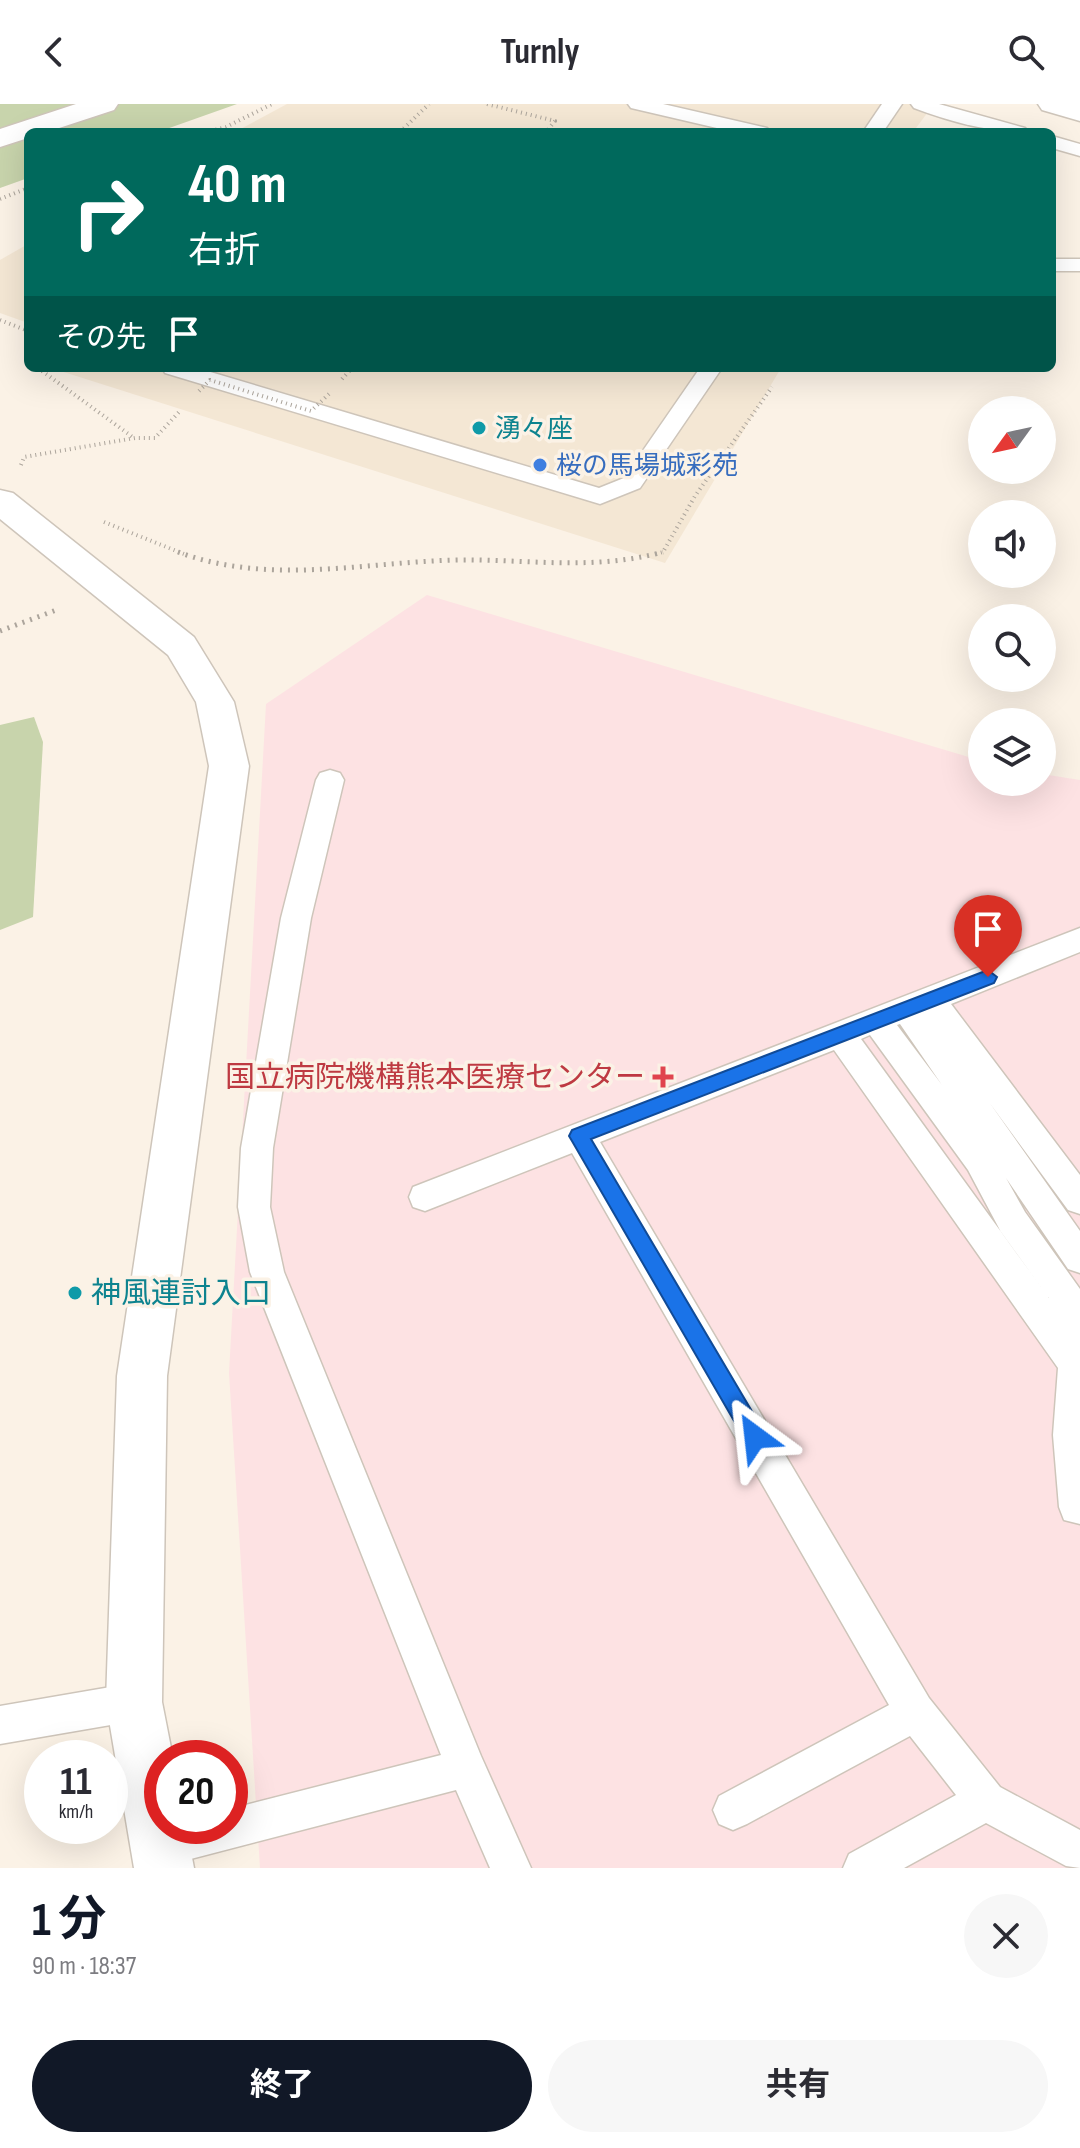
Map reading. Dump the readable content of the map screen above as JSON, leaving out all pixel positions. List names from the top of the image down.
{
  "places": {
    "other": ["湧々座", "桜の馬場城彩苑", "神風連討入口"],
    "health": ["国立病院機構熊本医療センター"]
  },
  "north": "bottom left",
  "page": {
    "header": "Turnly",
    "turn": ["40 m", "右折"],
    "then": "その先",
    "speed": "11 km/h",
    "limit": "20",
    "heading": ["1 分", "90 m · 18:37"],
    "buttons": ["終了", "共有"]
  }
}
